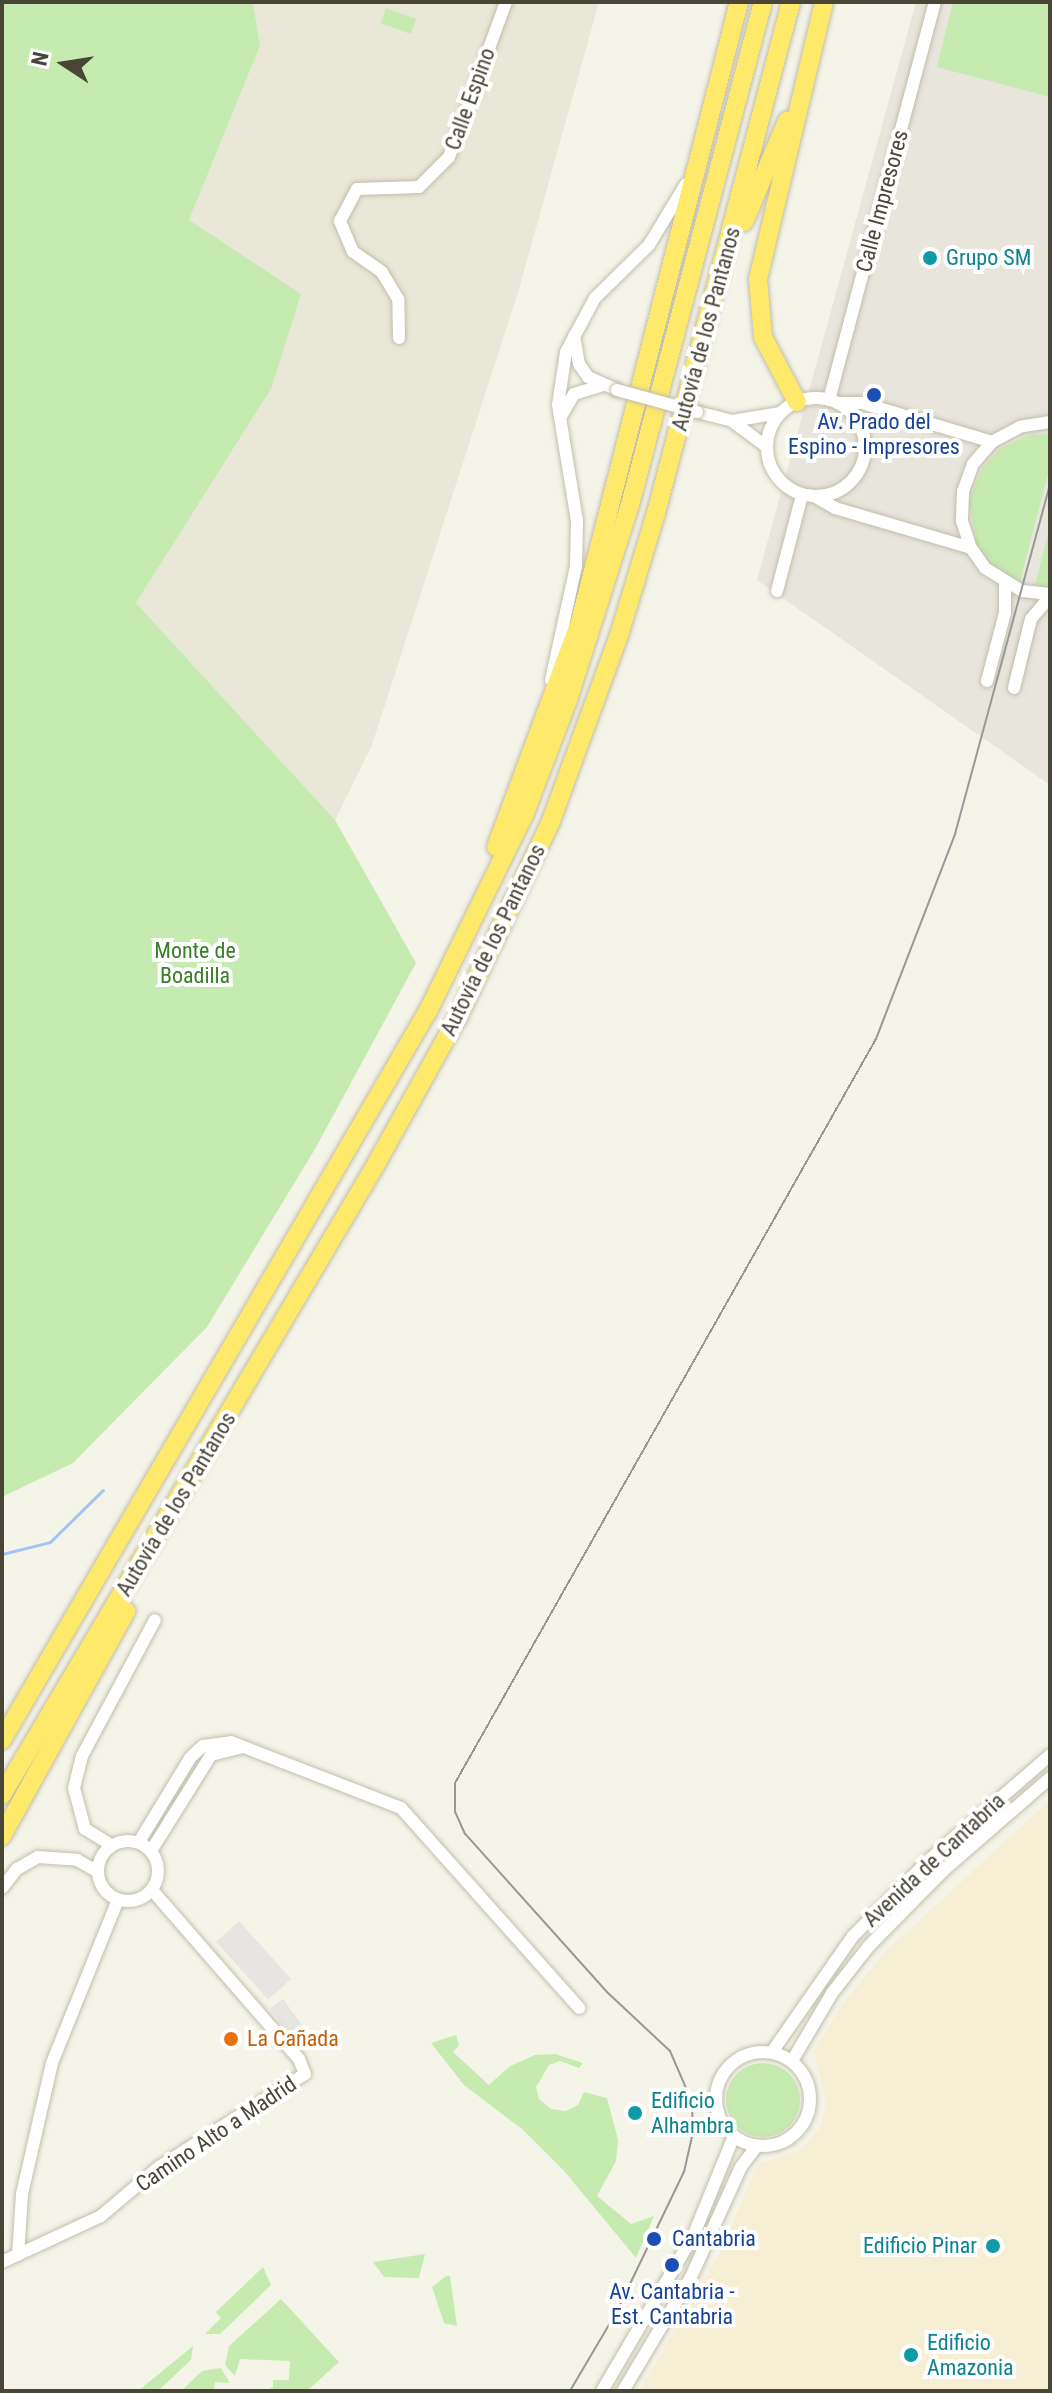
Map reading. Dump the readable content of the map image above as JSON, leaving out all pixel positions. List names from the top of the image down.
{
  "streets": {
    "highway": ["Autovía de los Pantanos"],
    "street": [
      "Calle Espino",
      "Calle Impresores",
      "Avenida de Cantabria",
      "Camino Alto a Madrid"
    ]
  },
  "parks": ["Monte de Boadilla"],
  "places": [
    "Grupo SM",
    "Av. Prado del Espino - Impresores",
    "La Cañada",
    "Edificio Alhambra",
    "Cantabria",
    "Edificio Pinar",
    "Av. Cantabria - Est. Cantabria",
    "Edificio Amazonia"
  ],
  "north": "left"
}
